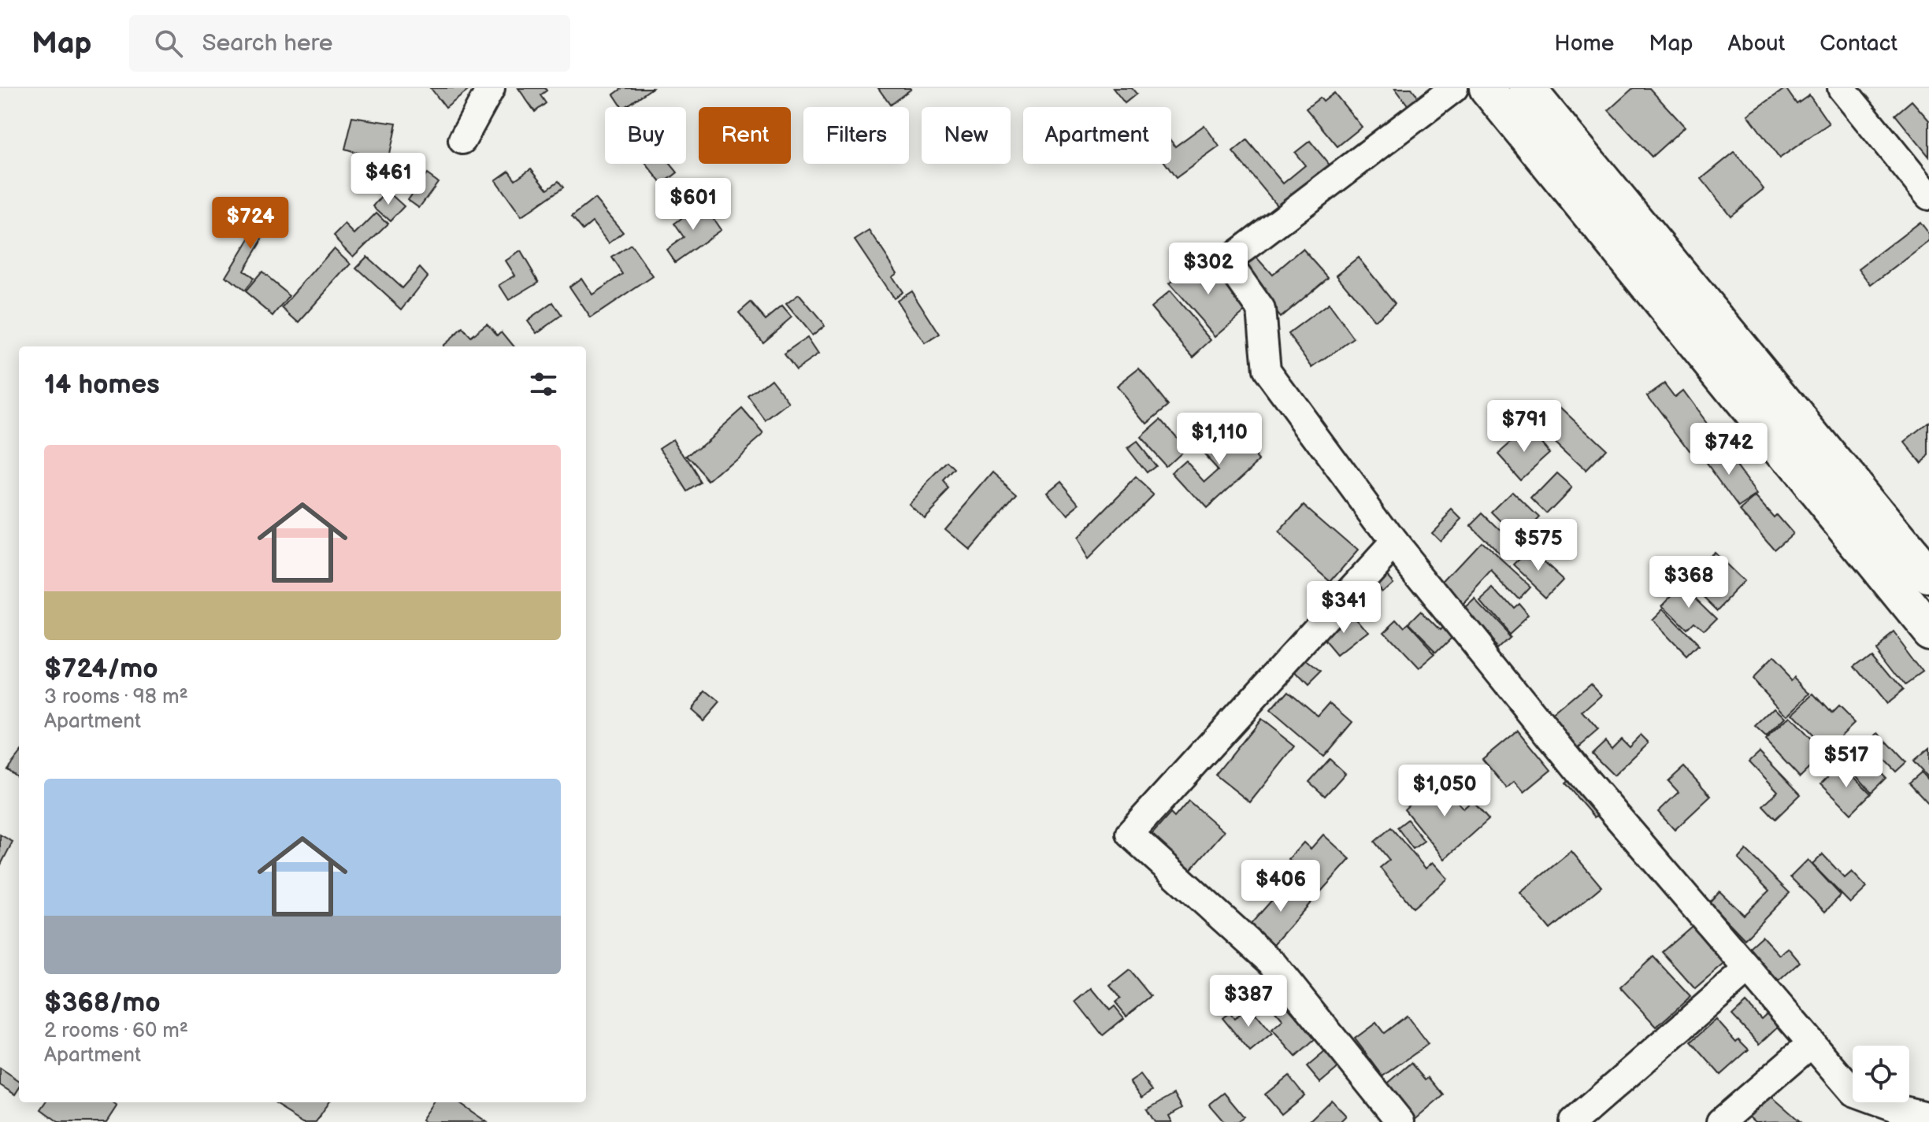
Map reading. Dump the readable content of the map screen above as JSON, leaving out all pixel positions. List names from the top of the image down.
{
  "page": {
    "header": "Map",
    "search": "Search here",
    "nav": [
      "Home",
      "Map",
      "About",
      "Contact"
    ],
    "chip": [
      "Buy",
      "Rent",
      "Filters",
      "New",
      "Apartment"
    ],
    "price": [
      "$461",
      "$601",
      "$724",
      "$302",
      "$791",
      "$1,110",
      "$742",
      "$575",
      "$368",
      "$341",
      "$517",
      "$1,050",
      "$406",
      "$387"
    ],
    "heading": "14 homes",
    "list": [
      {
        "name": "$724/mo",
        "note": "3 rooms · 98 m² · Apartment"
      },
      {
        "name": "$368/mo",
        "note": "2 rooms · 60 m² · Apartment"
      }
    ]
  }
}
